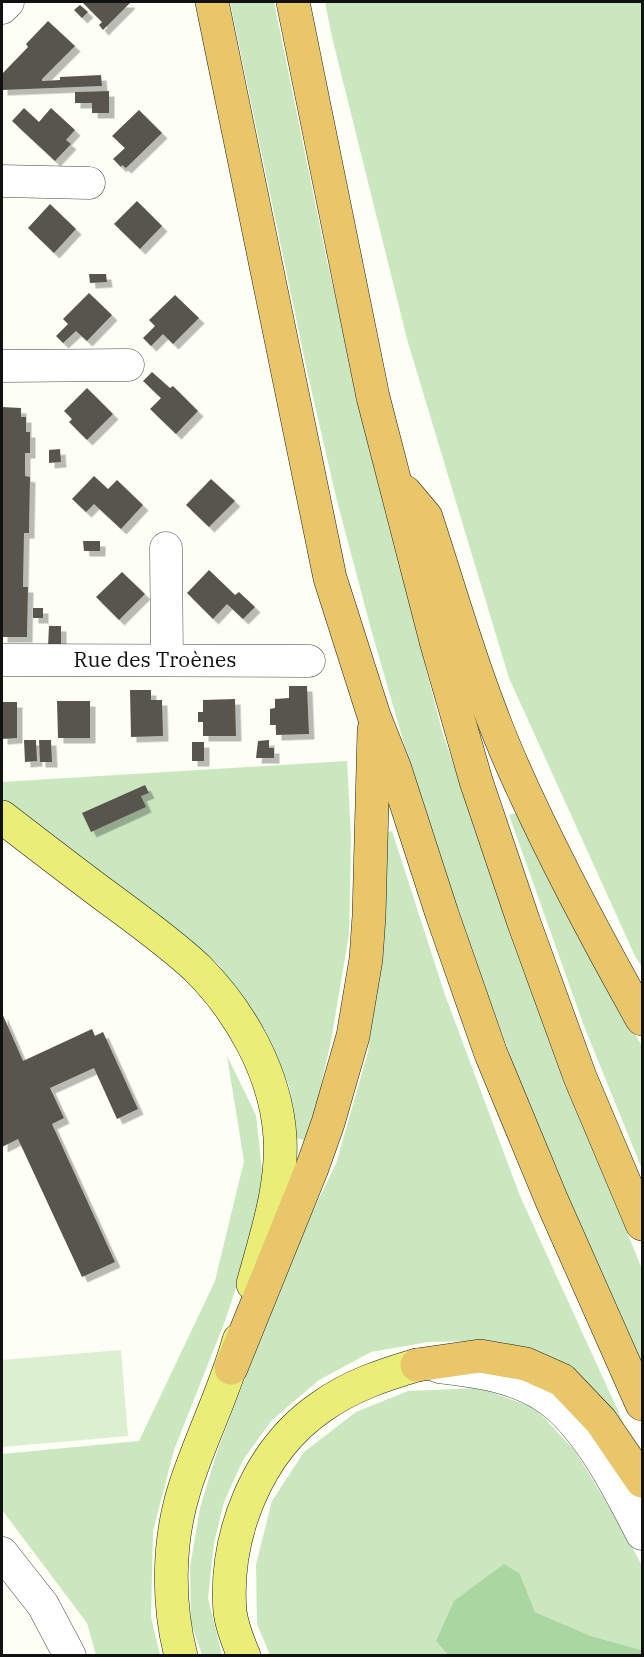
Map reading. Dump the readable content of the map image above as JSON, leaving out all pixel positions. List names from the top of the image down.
{
  "streets": {
    "street": ["Rue des Troènes"]
  }
}
